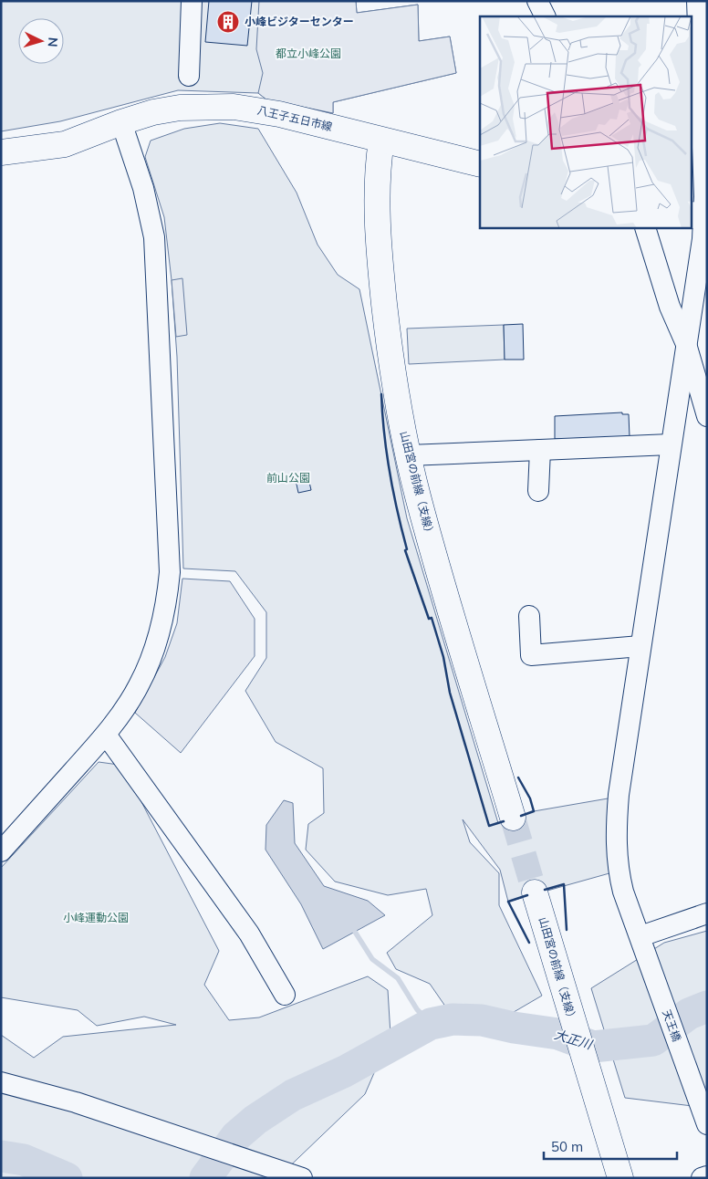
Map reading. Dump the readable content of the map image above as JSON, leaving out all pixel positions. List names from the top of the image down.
{
  "streets": {
    "main road": ["八王子五日市線", "山田宮の前線（支線）"],
    "street": ["天王橋"]
  },
  "crossings": [
    ["八王子五日市線", "山田宮の前線（支線）"]
  ],
  "water": ["大正川"],
  "parks": ["都立小峰公園", "前山公園", "小峰運動公園"],
  "places": {
    "building": ["小峰ビジターセンター"]
  },
  "scale_bar": "50 m",
  "north": "right"
}
